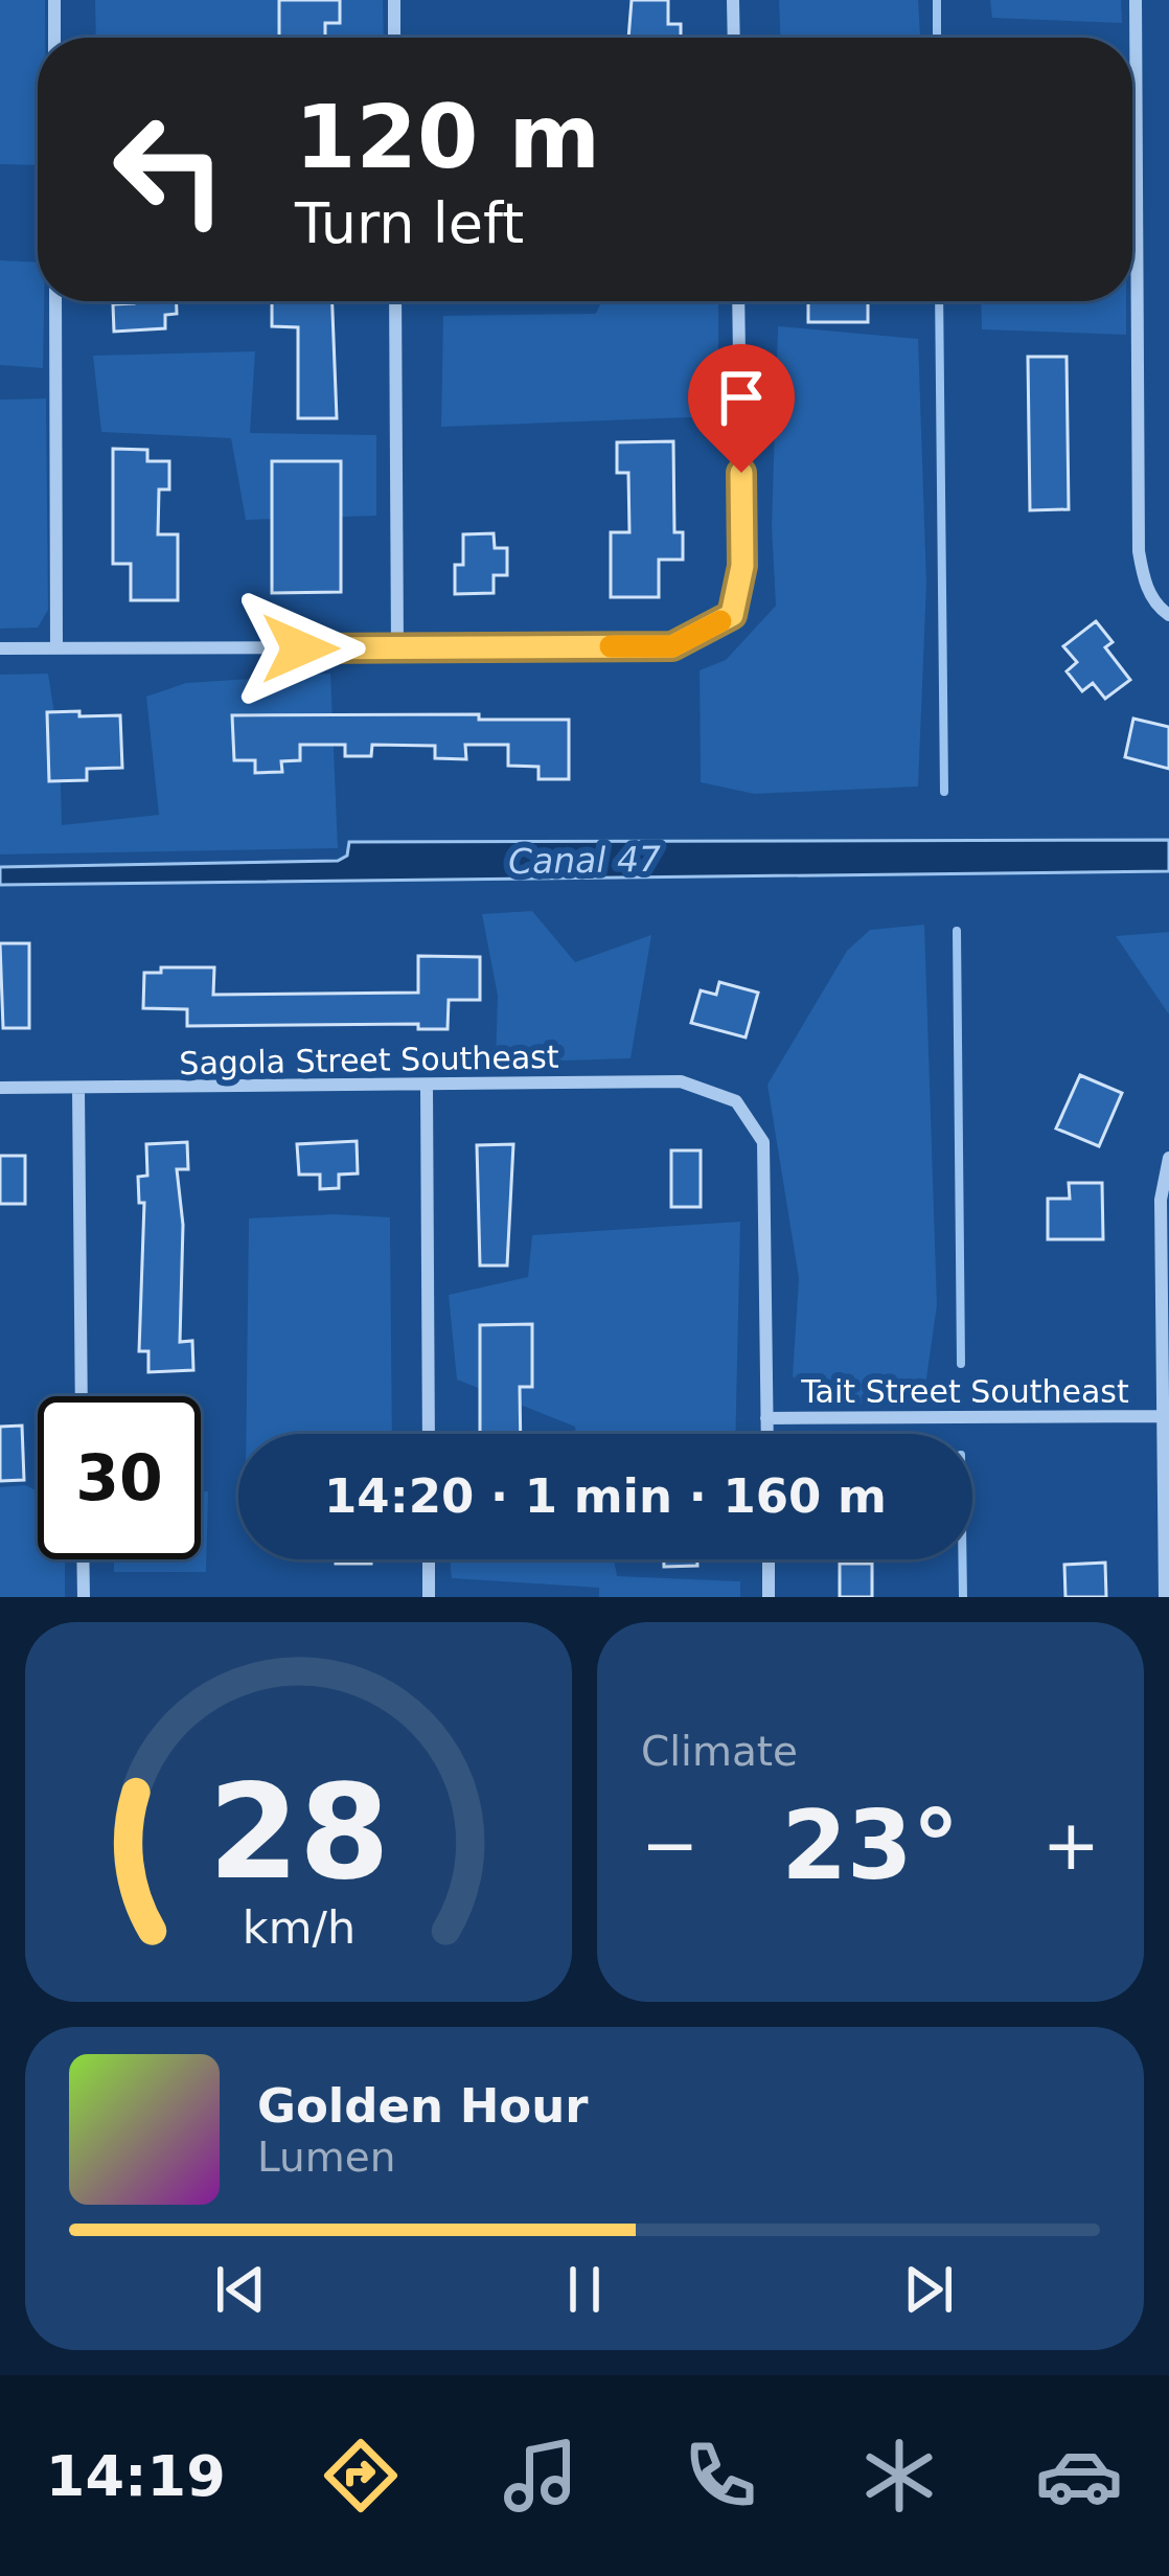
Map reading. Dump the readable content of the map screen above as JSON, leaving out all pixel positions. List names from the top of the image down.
{
  "streets": {
    "street": ["Sagola Street Southeast", "Tait Street Southeast"]
  },
  "crossings": [
    ["Sagola Street Southeast", "Tait Street Southeast"]
  ],
  "water": ["Canal 47"],
  "page": {
    "turn": ["120 m", "Turn left"],
    "limit": "30",
    "trip": "14:20 · 1 min · 160 m",
    "tile": "Climate",
    "heat": ["−", "23°", "+"],
    "song": ["Golden Hour", "Lumen"],
    "tabs": "14:19",
    "gauge": ["28", "km/h"]
  }
}
